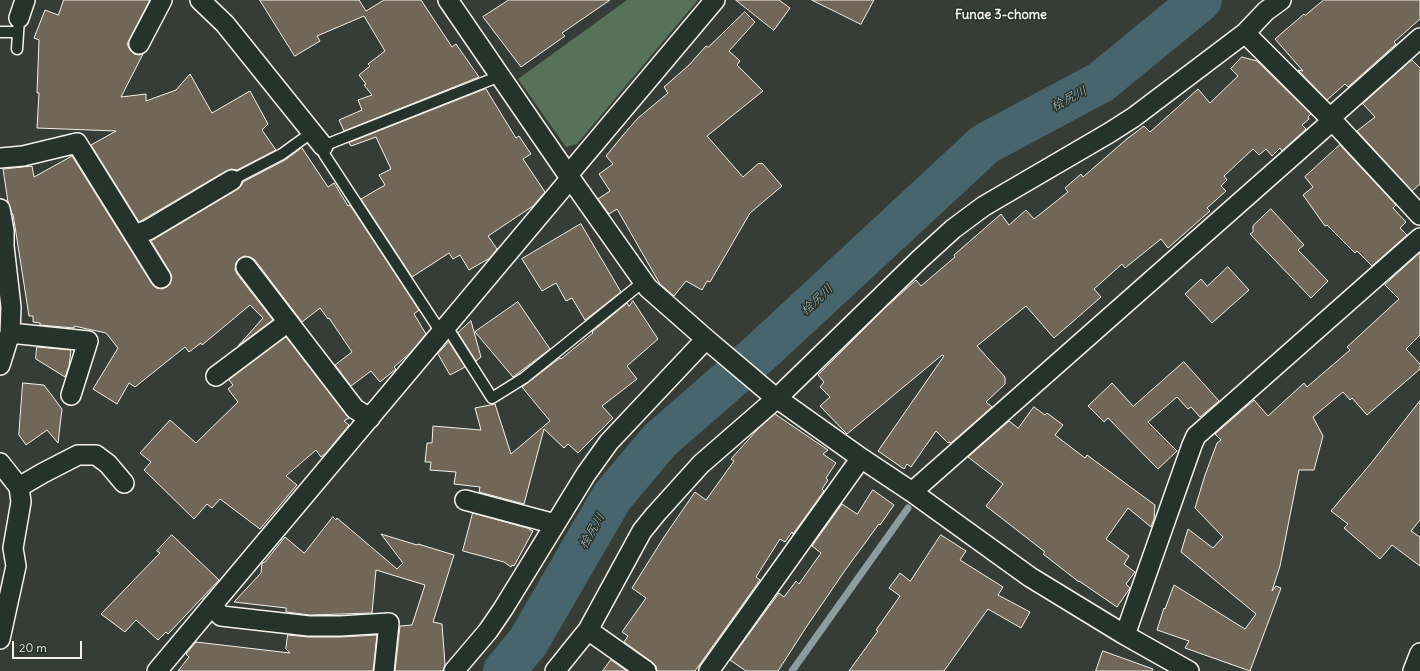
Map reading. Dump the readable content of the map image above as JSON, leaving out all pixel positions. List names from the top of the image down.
{
  "districts": ["Funae 3-chome"],
  "water": ["桧尻川"],
  "scale_bar": "20 m"
}
